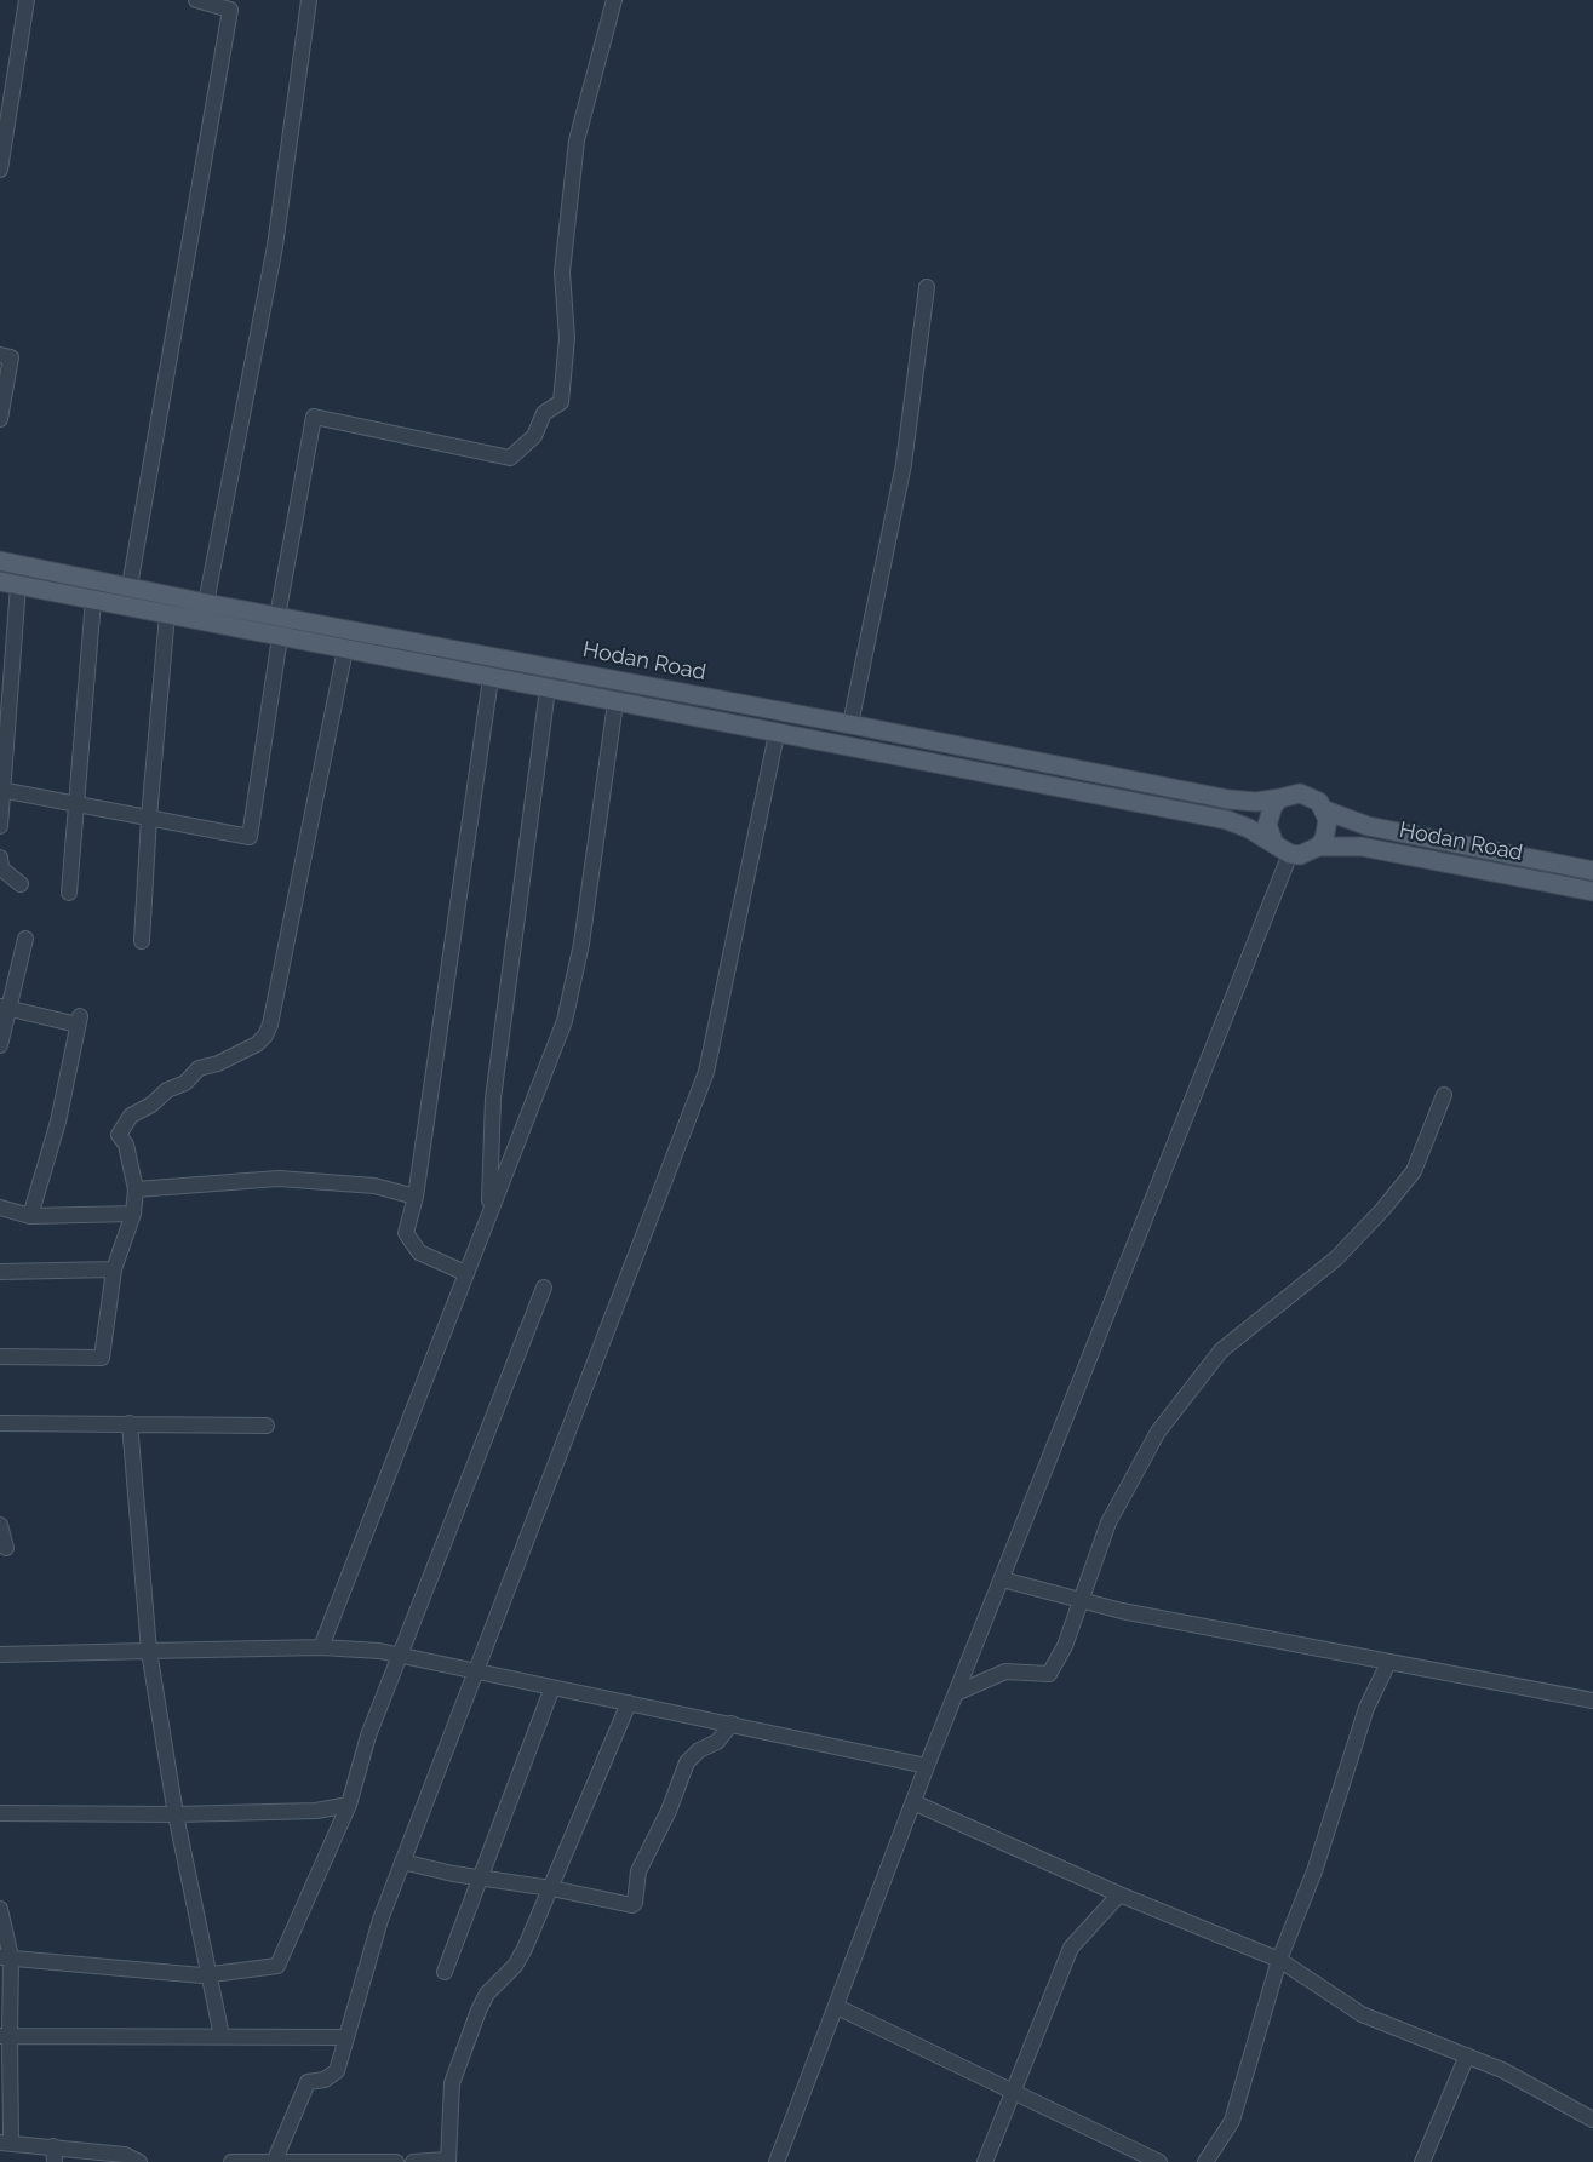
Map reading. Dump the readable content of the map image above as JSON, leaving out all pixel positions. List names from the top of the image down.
{
  "streets": {
    "main road": ["Hodan Road"]
  }
}
